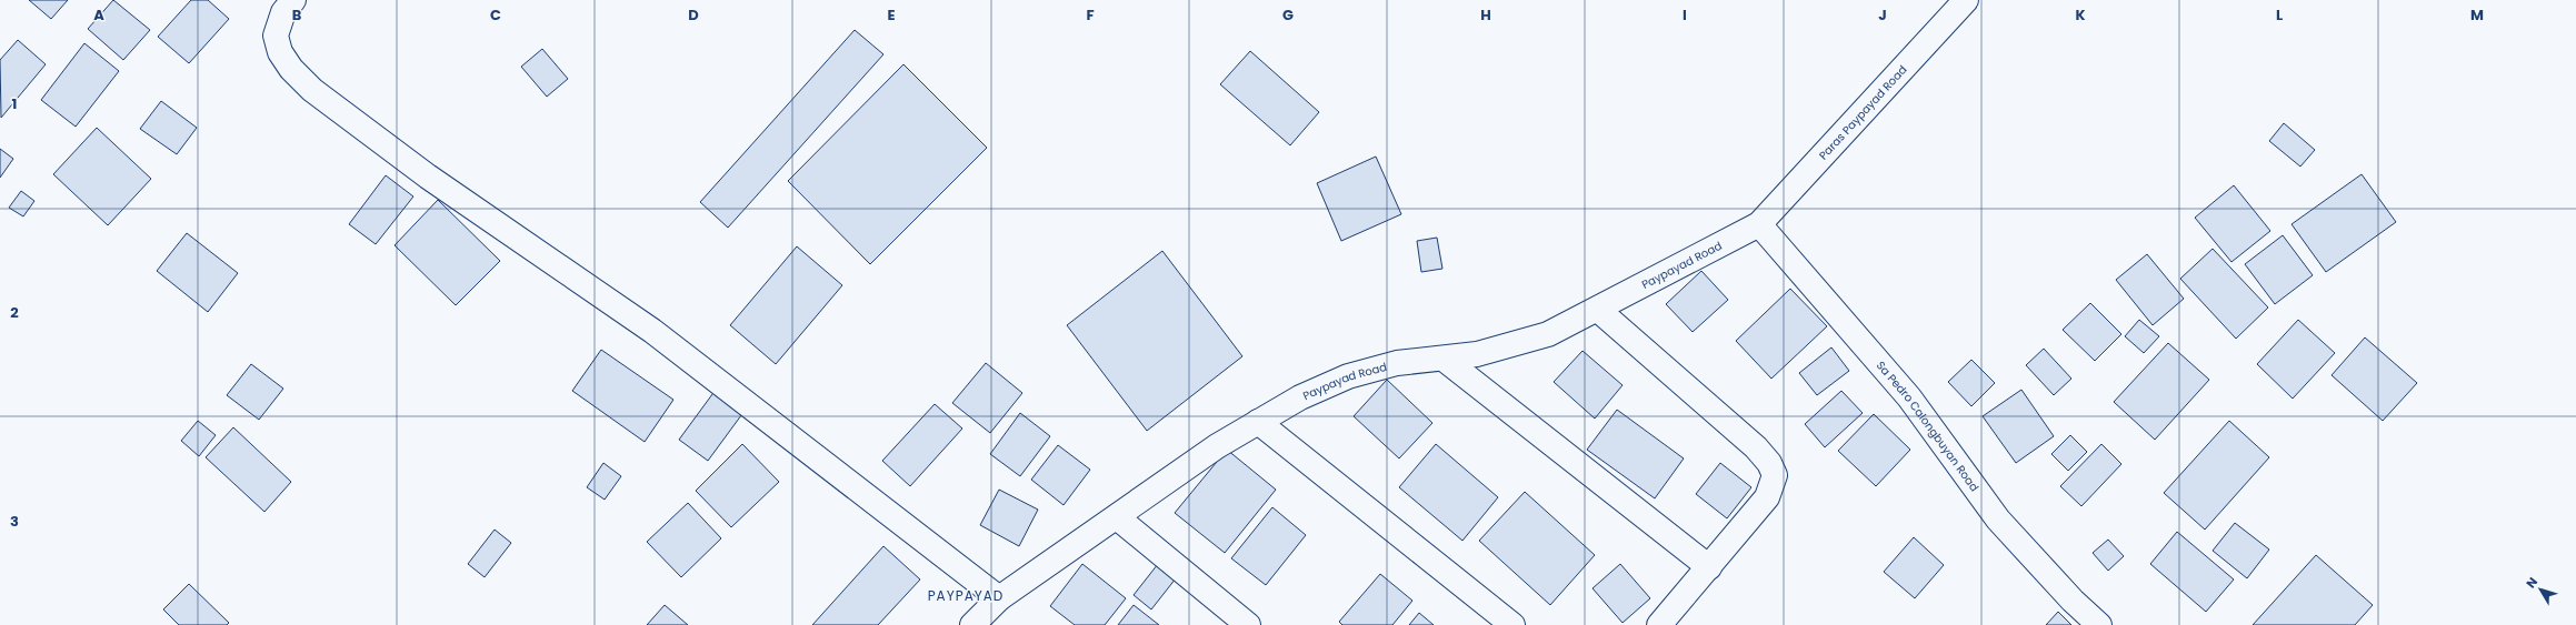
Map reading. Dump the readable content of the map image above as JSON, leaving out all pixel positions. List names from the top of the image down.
{
  "streets": {
    "street": ["Paras Paypayad Road", "Paypayad Road", "Sa Pedro Calongbuyan Road"]
  },
  "crossings": [
    ["Paras Paypayad Road", "Paypayad Road"],
    ["Paras Paypayad Road", "Sa Pedro Calongbuyan Road"],
    ["Paypayad Road", "Sa Pedro Calongbuyan Road"]
  ],
  "districts": ["PAYPAYAD"],
  "north": "top left",
  "grid": {
    "columns": [
      "A",
      "B",
      "C",
      "D",
      "E",
      "F",
      "G",
      "H",
      "I",
      "J",
      "K",
      "L",
      "M"
    ],
    "rows": ["1", "2", "3"]
  }
}
